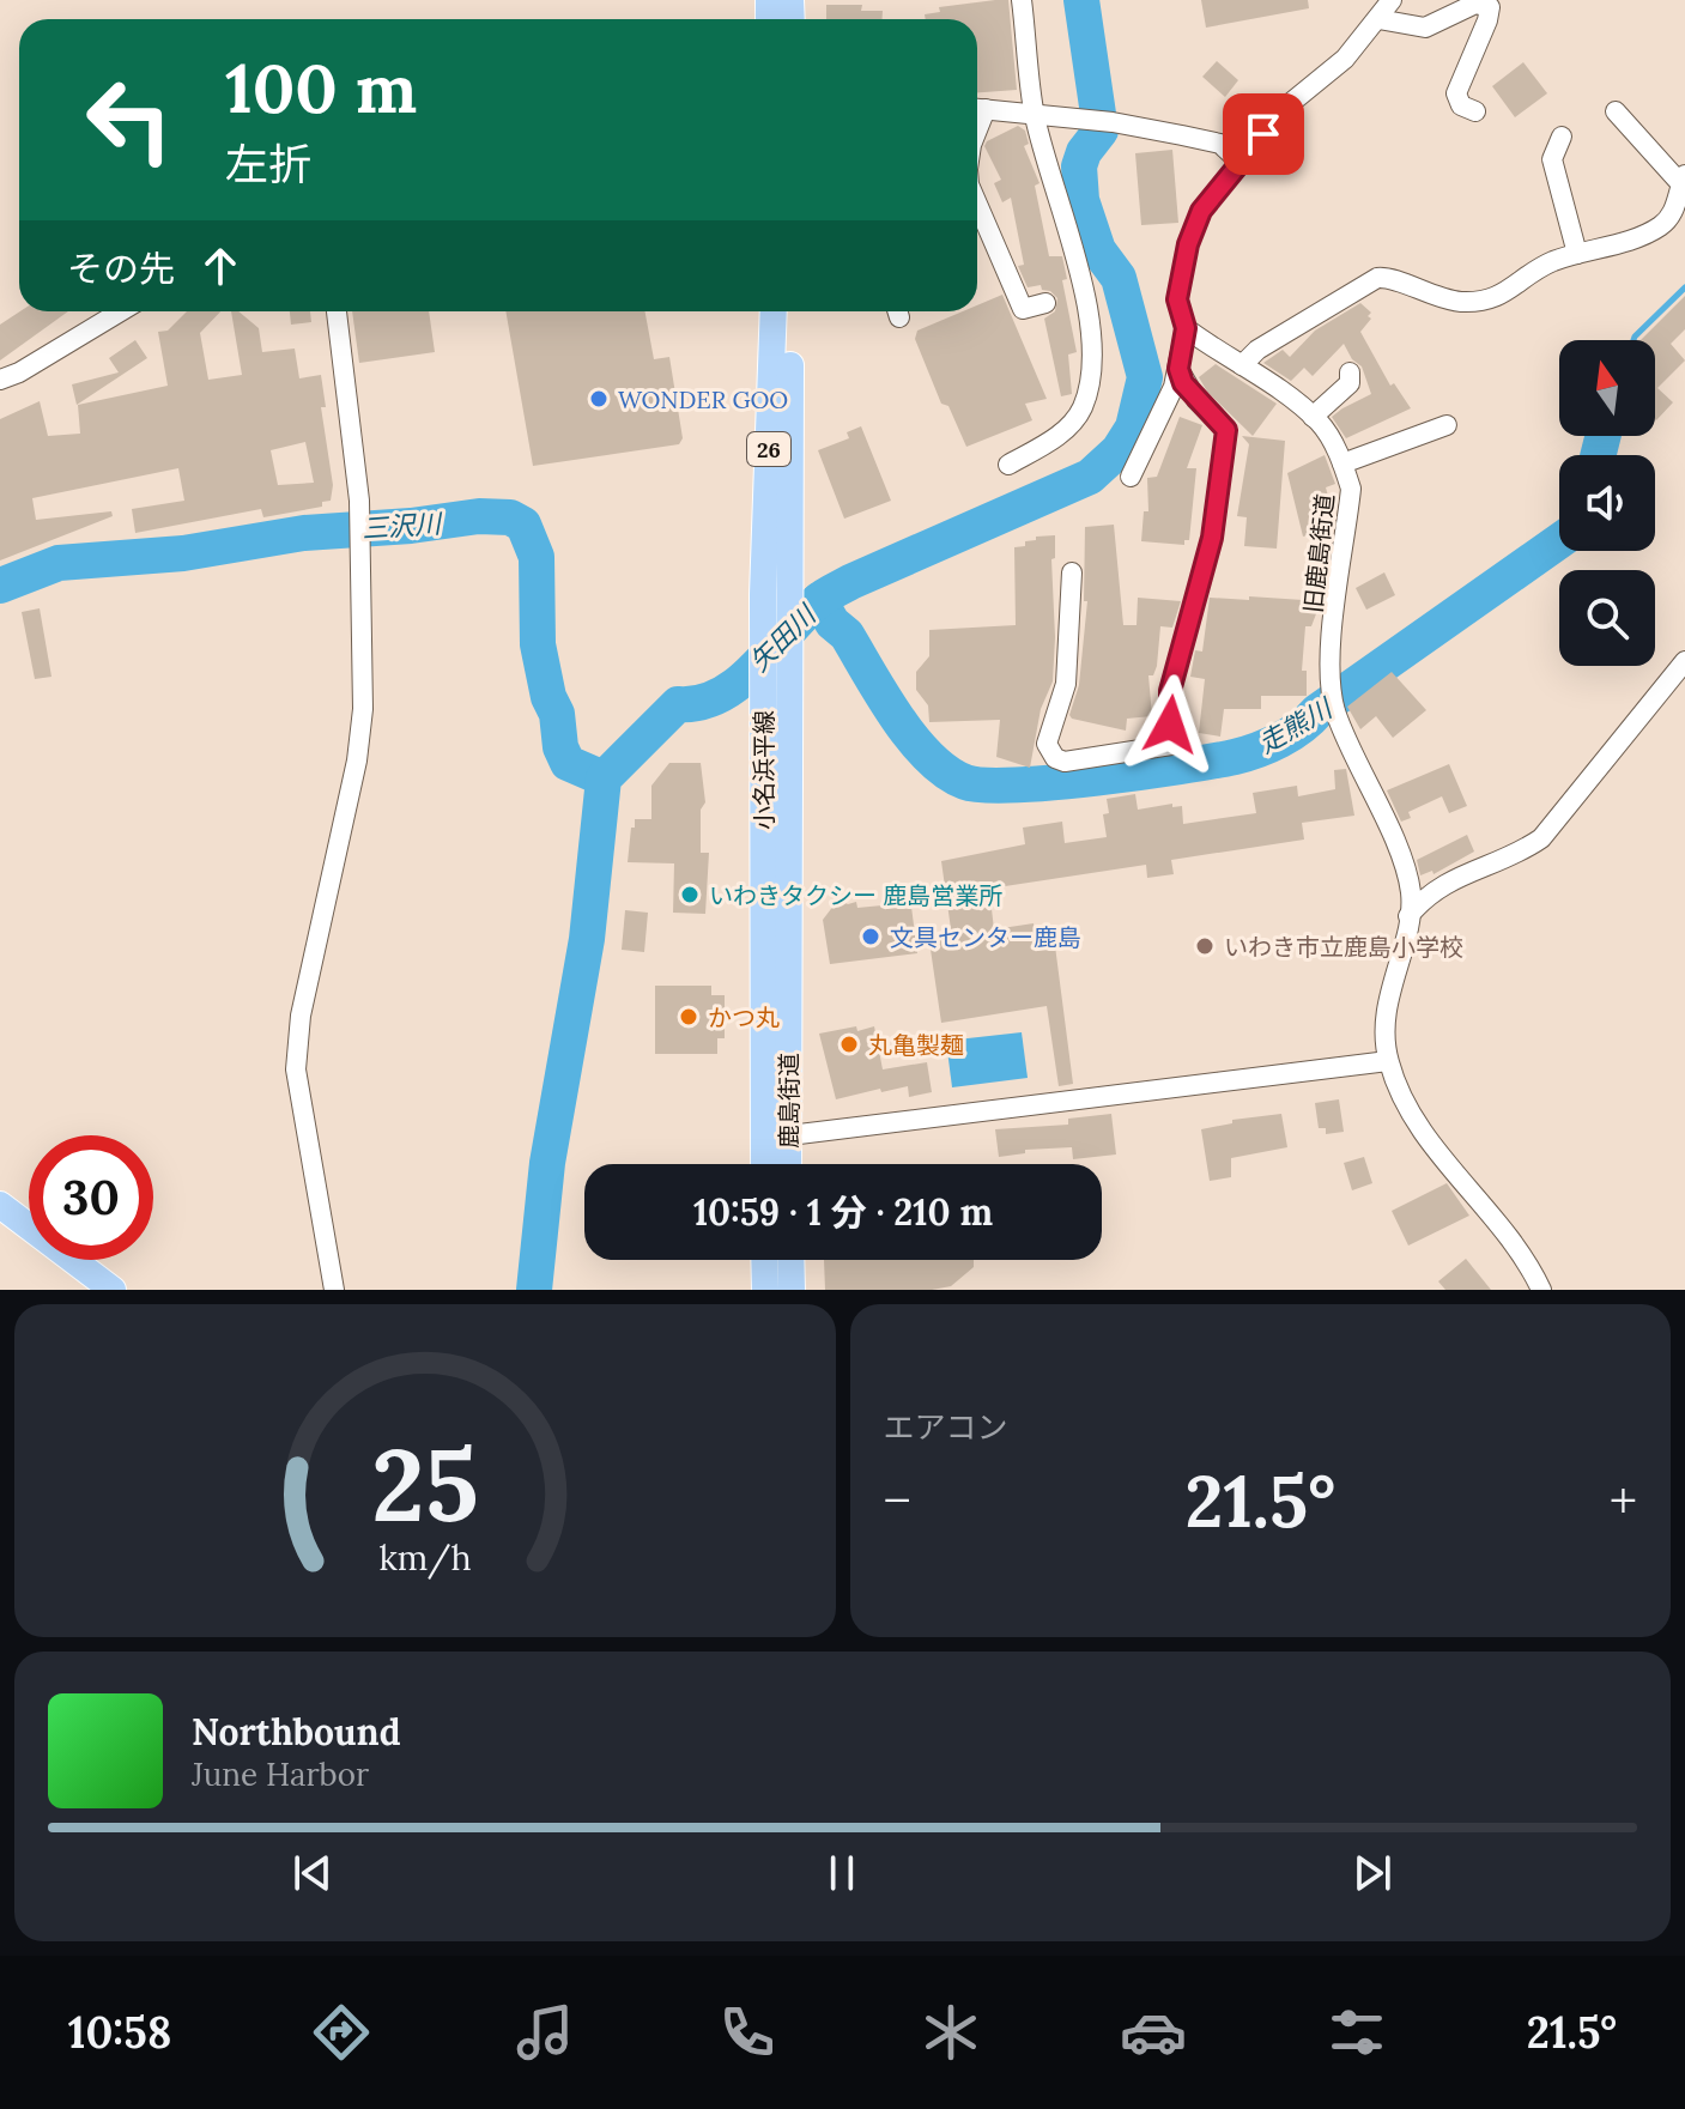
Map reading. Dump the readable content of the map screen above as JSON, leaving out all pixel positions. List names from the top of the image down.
{
  "streets": {
    "main road": ["26", "鹿島街道"],
    "street": ["旧鹿島街道"]
  },
  "crossings": [
    ["26", "鹿島街道"]
  ],
  "water": ["三沢川", "矢田川", "走熊川"],
  "places": [
    "WONDER GOO",
    "いわきタクシー 鹿島営業所",
    "文具センター鹿島",
    "いわき市立鹿島小学校",
    "かつ丸",
    "丸亀製麺"
  ],
  "north": "top",
  "page": {
    "turn": ["100 m", "左折"],
    "then": "その先",
    "limit": "30",
    "trip": "10:59 · 1 分 · 210 m",
    "tile": "エアコン",
    "heat": ["−", "21.5°", "+"],
    "song": ["Northbound", "June Harbor"],
    "tabs": ["10:58", "21.5°"],
    "gauge": ["25", "km/h"]
  }
}
